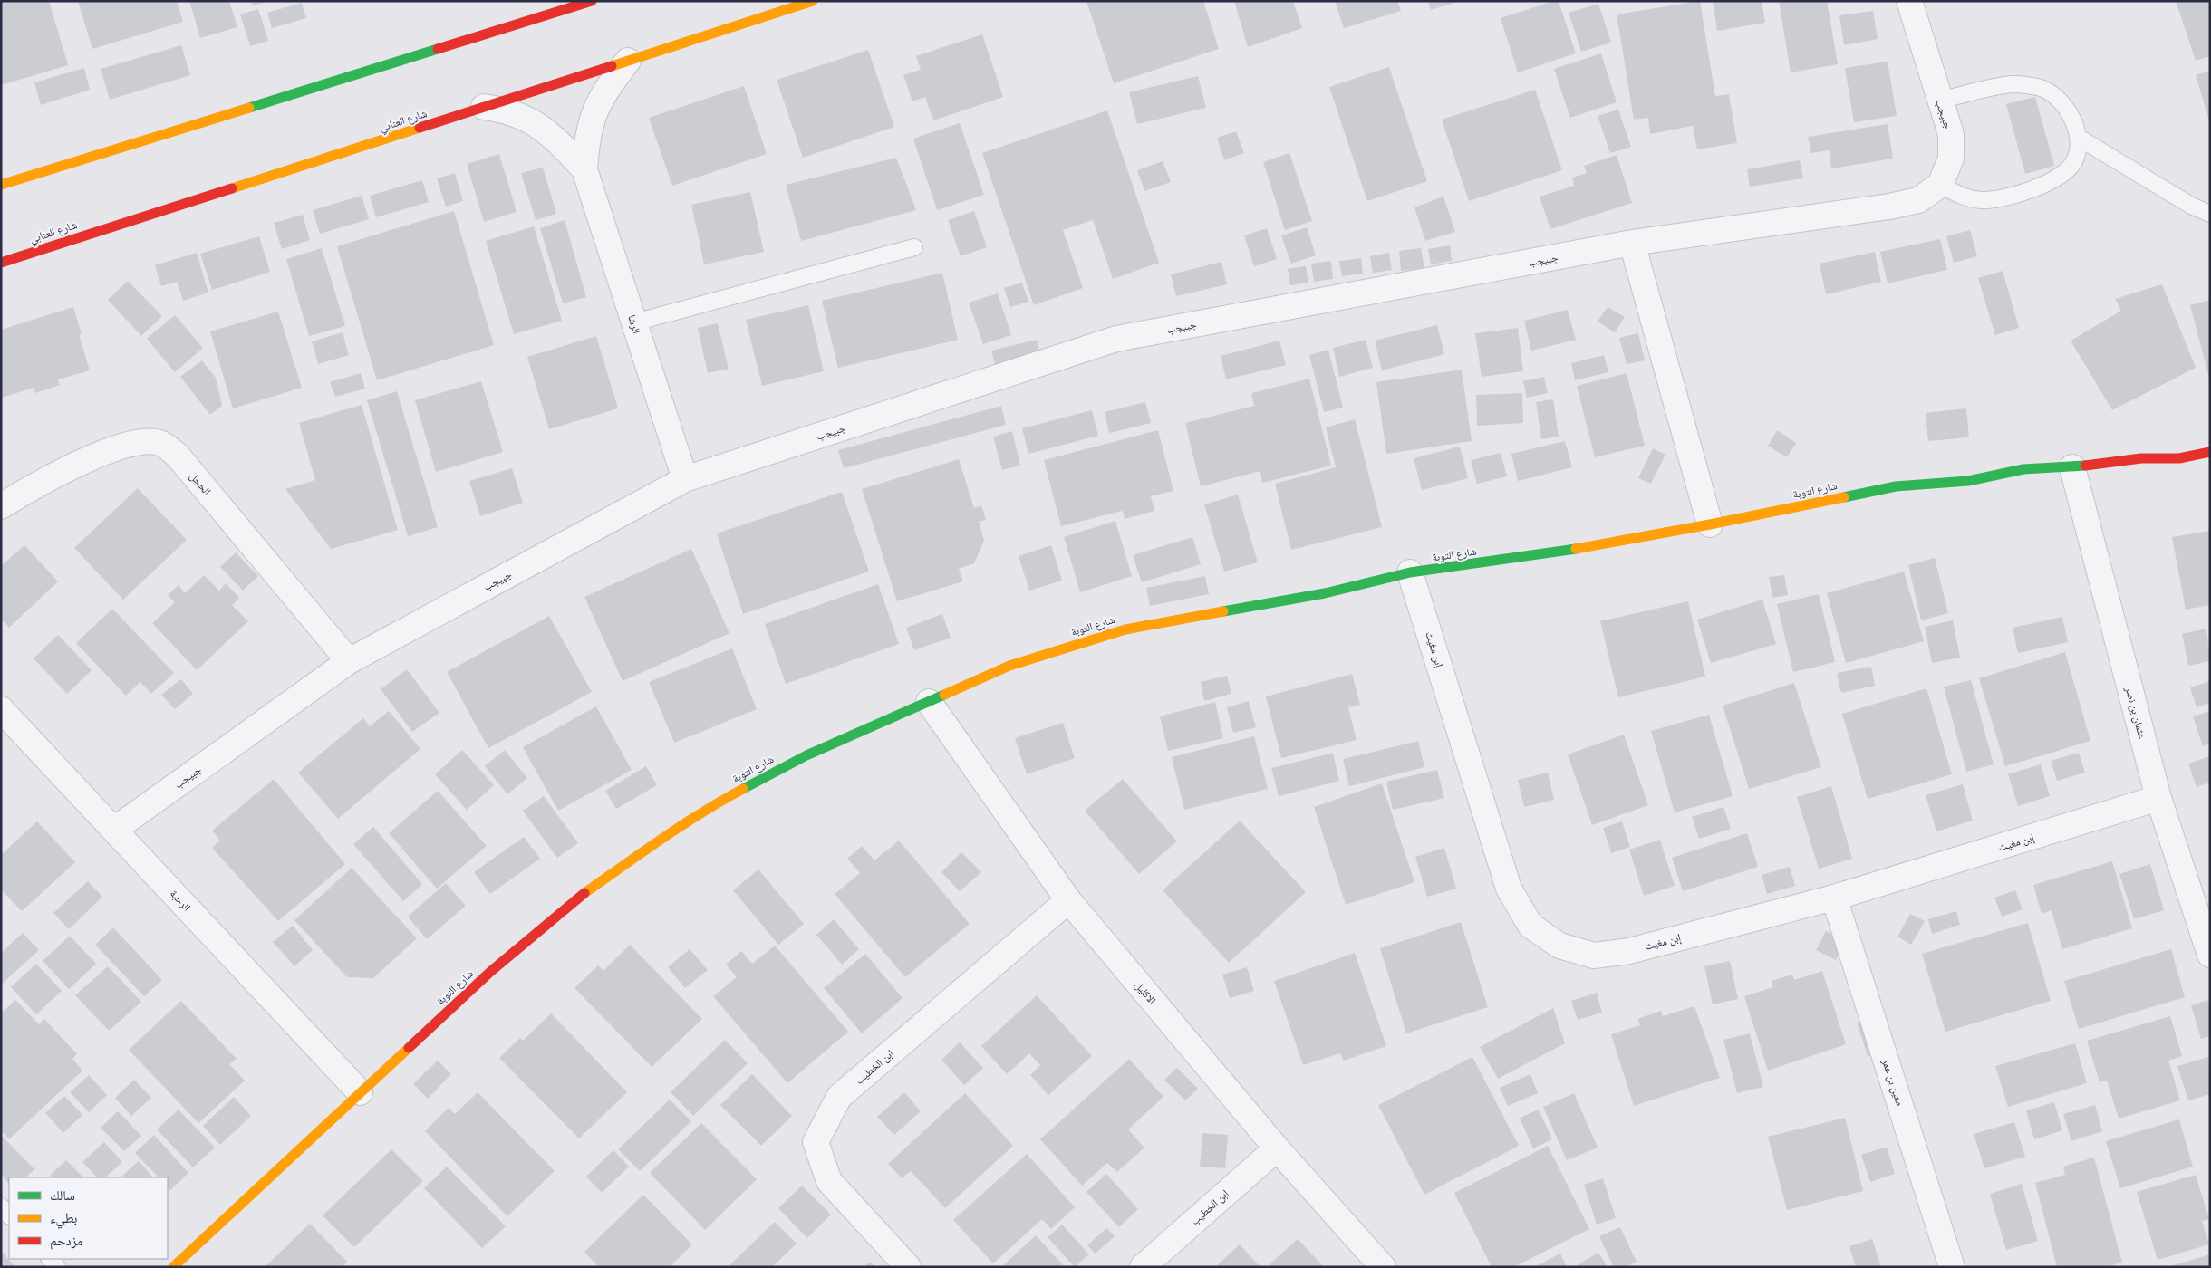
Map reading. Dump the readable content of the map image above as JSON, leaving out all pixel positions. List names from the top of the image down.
{
  "streets": {
    "street": [
      "جبيجب",
      "شارع العنابي",
      "الرشا",
      "الحجل",
      "شارع التوبة",
      "إبن مغيث",
      "عثمان بن نصر",
      "الرحبة",
      "الاكليل",
      "ابن الخطيب",
      "معين بن عمر"
    ]
  },
  "crossings": [
    ["جبيجب", "الرشا"],
    ["جبيجب", "الحجل"],
    ["جبيجب", "الرحبة"],
    ["شارع العنابي", "الرشا"],
    ["شارع التوبة", "إبن مغيث"],
    ["شارع التوبة", "عثمان بن نصر"],
    ["شارع التوبة", "الرحبة"],
    ["شارع التوبة", "الاكليل"],
    ["إبن مغيث", "عثمان بن نصر"],
    ["إبن مغيث", "معين بن عمر"],
    ["الاكليل", "ابن الخطيب"]
  ],
  "legend": ["سالك", "بطيء", "مزدحم"]
}
